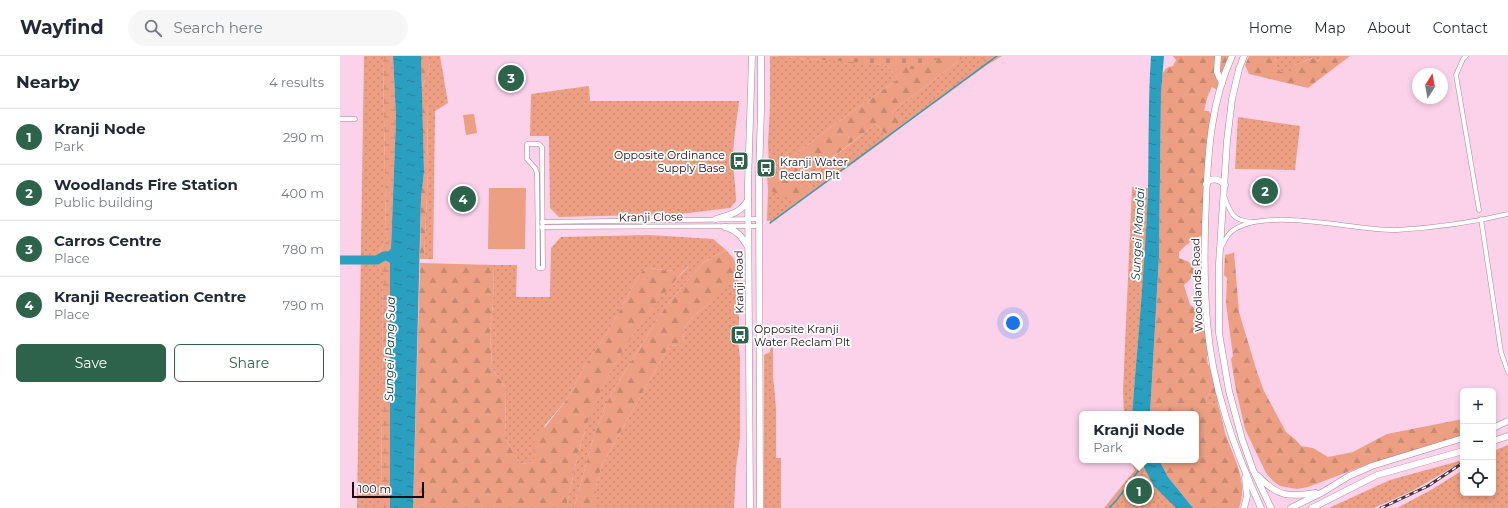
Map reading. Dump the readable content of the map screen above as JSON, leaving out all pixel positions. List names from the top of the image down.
{
  "streets": {
    "main road": ["Kranji Road", "Woodlands Road"],
    "street": ["Kranji Close"]
  },
  "crossings": [
    ["Kranji Close", "Kranji Road"]
  ],
  "water": ["Sungei Mandai", "Sungei Pang Sua"],
  "places": {
    "bus stop": ["Opposite Ordinance Supply Base", "Kranji Water Reclam Plt", "Opposite Kranji Water Reclam Plt"]
  },
  "scale_bar": "100 m",
  "north": "top",
  "page": {
    "header": "Wayfind",
    "search": "Search here",
    "nav": [
      "Home",
      "Map",
      "About",
      "Contact"
    ],
    "heading": ["Nearby", "4 results"],
    "pins": [
      "3",
      "2",
      "4",
      "1"
    ],
    "list": [
      {
        "mark": "1",
        "name": "Kranji Node",
        "note": "Park",
        "value": "290 m"
      },
      {
        "mark": "2",
        "name": "Woodlands Fire Station",
        "note": "Public building",
        "value": "400 m"
      },
      {
        "mark": "3",
        "name": "Carros Centre",
        "note": "Place",
        "value": "780 m"
      },
      {
        "mark": "4",
        "name": "Kranji Recreation Centre",
        "note": "Place",
        "value": "790 m"
      }
    ],
    "buttons": ["Save", "Share"],
    "map_buttons": ["+", "−"],
    "popup": ["Kranji Node", "Park"],
    "scale": "100 m"
  }
}
